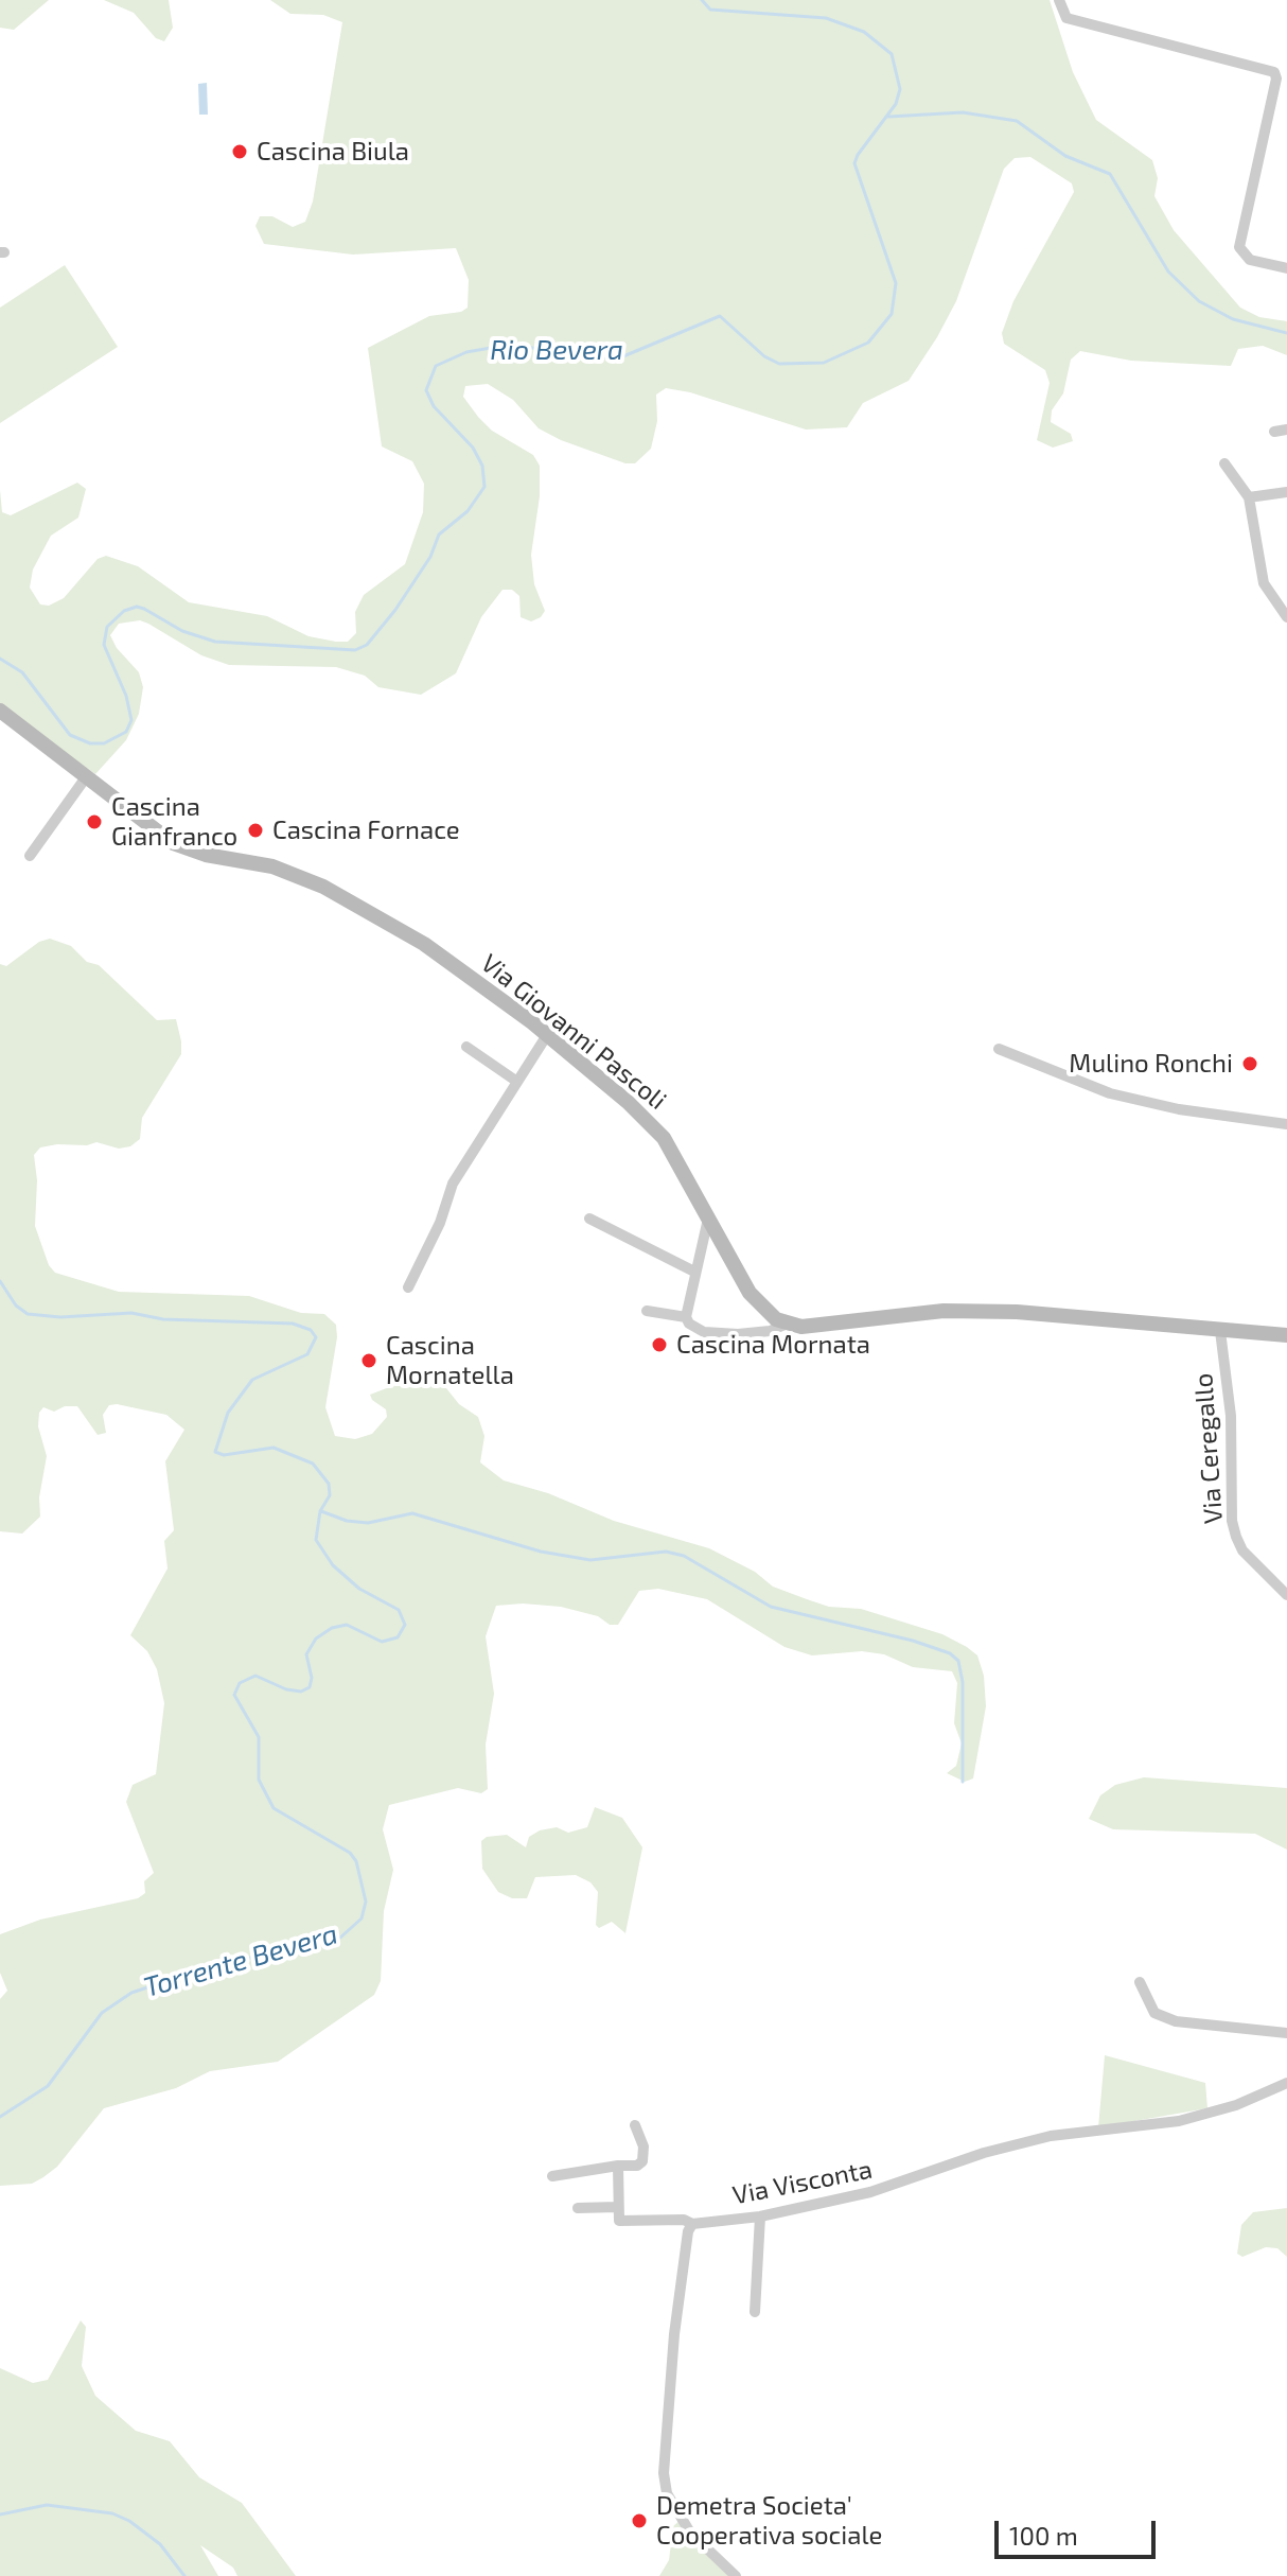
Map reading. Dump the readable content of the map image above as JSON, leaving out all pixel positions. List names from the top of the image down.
{
  "streets": {
    "street": ["Via Giovanni Pascoli", "Via Ceregallo", "Via Visconta"]
  },
  "water": ["Rio Bevera", "Torrente Bevera"],
  "places": [
    "Cascina Biula",
    "Cascina Gianfranco",
    "Cascina Fornace",
    "Mulino Ronchi",
    "Cascina Mornata",
    "Cascina Mornatella",
    "Demetra Societa' Cooperativa sociale"
  ],
  "scale_bar": "100 m"
}
